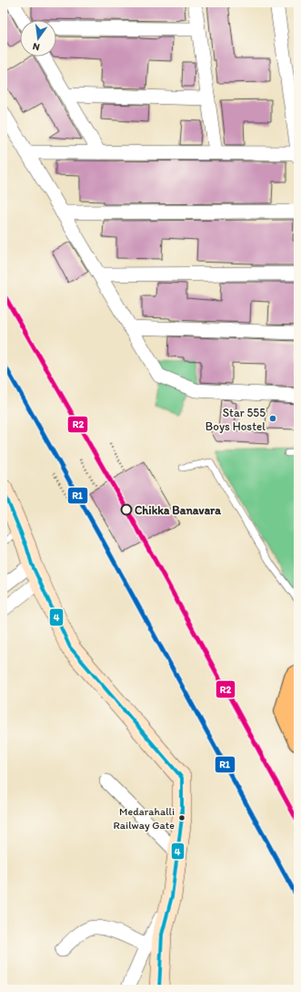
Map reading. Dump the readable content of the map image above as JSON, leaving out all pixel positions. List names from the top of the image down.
{
  "places": ["Star 555 Boys Hostel", "Chikka Banavara", "Medarahalli Railway Gate"],
  "lines": ["transit line R2", "transit line R1", "transit line 4"],
  "north": "bottom"
}
